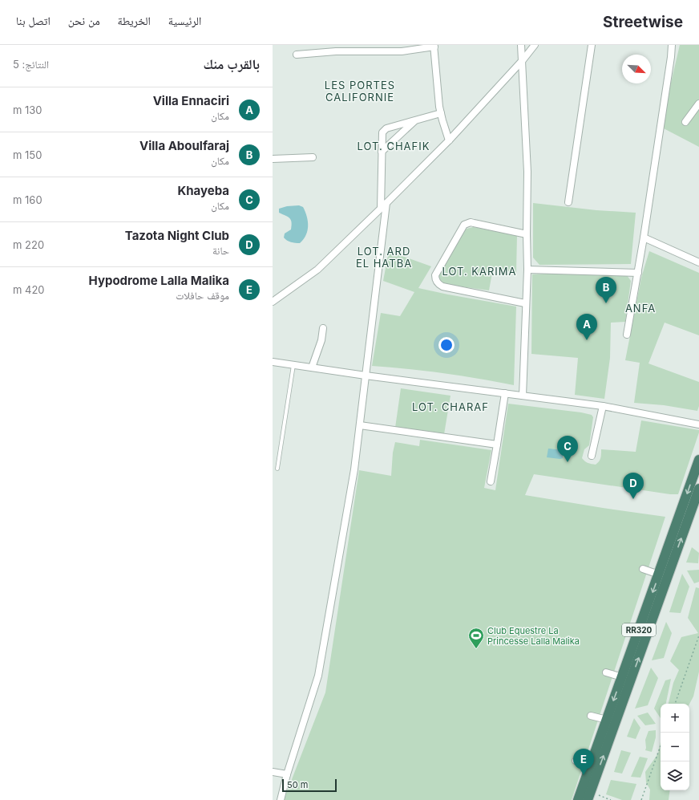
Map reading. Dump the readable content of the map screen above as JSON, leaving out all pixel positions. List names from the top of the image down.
{
  "streets": {
    "highway": ["RR320"]
  },
  "districts": [
    "LES PORTES CALIFORNIE",
    "LOT. CHAFIK",
    "LOT. ARD EL HATBA",
    "LOT. KARIMA",
    "ANFA",
    "LOT. CHARAF"
  ],
  "places": {
    "sports": ["Club Equestre La Princesse Lalla Malika"]
  },
  "scale_bar": "50 m",
  "north": "bottom right",
  "page": {
    "header": "Streetwise",
    "nav": [
      "الرئيسية",
      "الخريطة",
      "من نحن",
      "اتصل بنا"
    ],
    "heading": ["بالقرب منك", "النتائج: 5"],
    "list": [
      {
        "mark": "A",
        "name": "Villa Ennaciri",
        "note": "مكان",
        "value": "130 m"
      },
      {
        "mark": "B",
        "name": "Villa Aboulfaraj",
        "note": "مكان",
        "value": "150 m"
      },
      {
        "mark": "C",
        "name": "Khayeba",
        "note": "مكان",
        "value": "160 m"
      },
      {
        "mark": "D",
        "name": "Tazota Night Club",
        "note": "حانة",
        "value": "220 m"
      },
      {
        "mark": "E",
        "name": "Hypodrome Lalla Malika",
        "note": "موقف حافلات",
        "value": "420 m"
      }
    ],
    "pins": [
      "B",
      "A",
      "C",
      "D",
      "E"
    ],
    "map_buttons": ["+", "−"],
    "scale": "50 m"
  }
}
